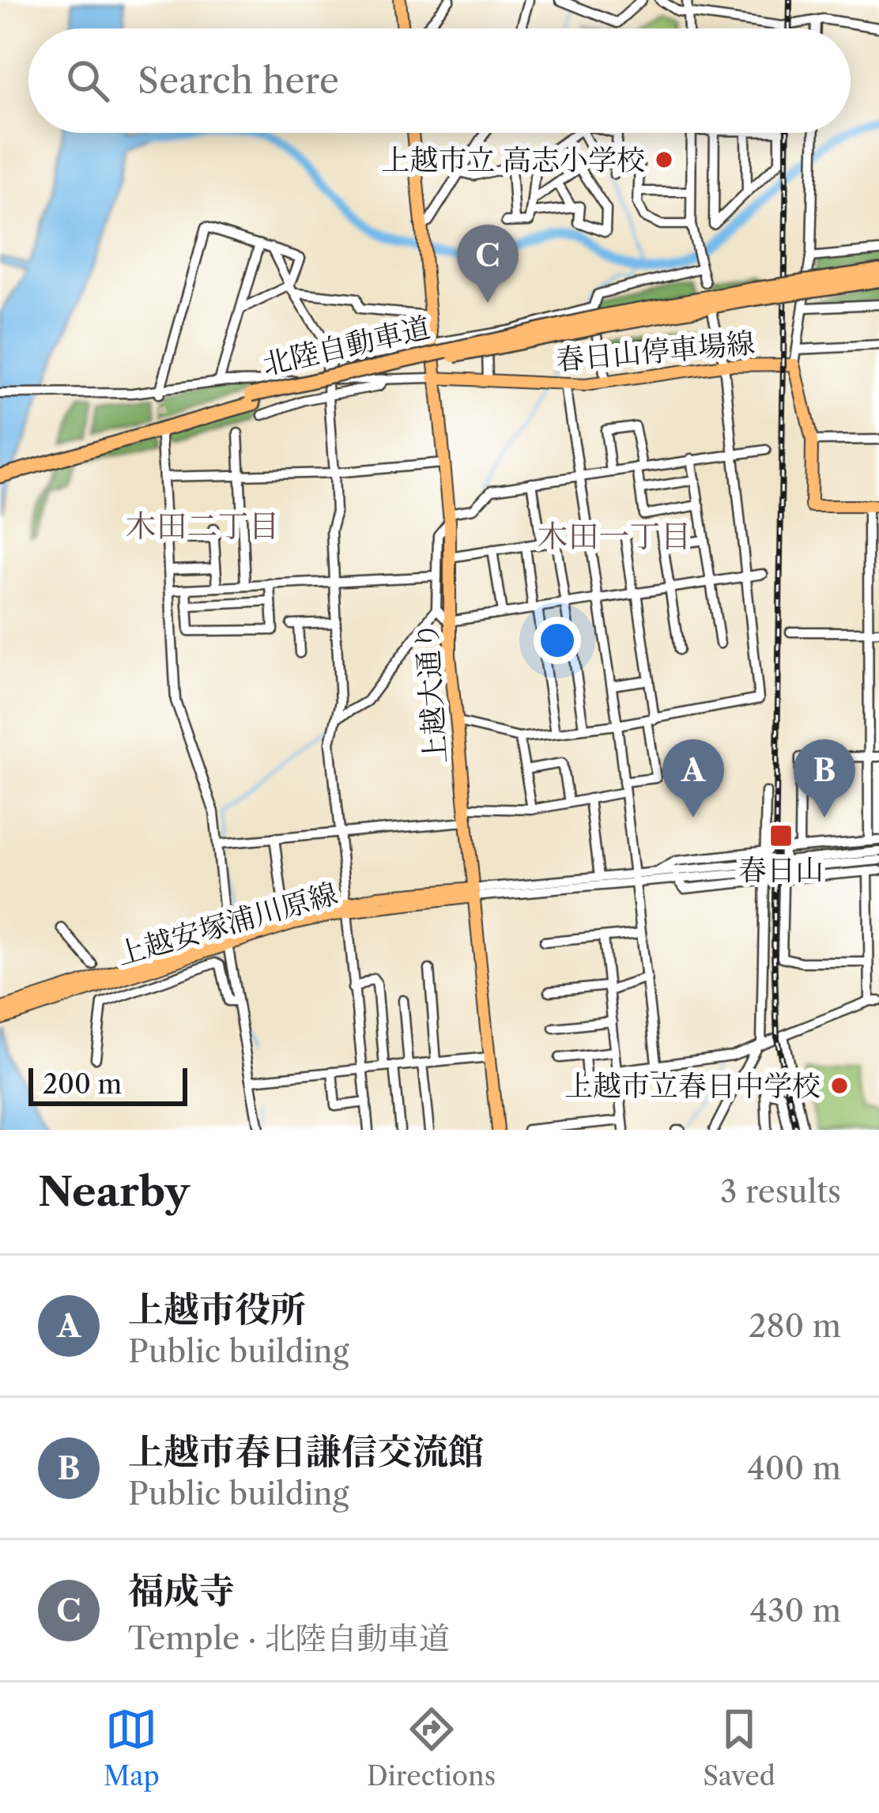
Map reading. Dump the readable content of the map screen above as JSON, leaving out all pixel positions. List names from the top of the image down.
{
  "streets": {
    "highway": ["北陸自動車道"],
    "main road": ["春日山停車場線", "上越大通り", "上越安塚浦川原線"]
  },
  "crossings": [
    ["春日山停車場線", "上越大通り"],
    ["上越大通り", "上越安塚浦川原線"]
  ],
  "districts": ["木田二丁目", "木田一丁目"],
  "places": {
    "other": ["上越市立 高志小学校", "上越市立春日中学校"],
    "transit": ["春日山"]
  },
  "scale_bar": "200 m",
  "page": {
    "search": "Search here",
    "pins": ["C", "A", "B"],
    "scale": "200 m",
    "heading": ["Nearby", "3 results"],
    "list": [
      {
        "mark": "A",
        "name": "上越市役所",
        "note": "Public building",
        "value": "280 m"
      },
      {
        "mark": "B",
        "name": "上越市春日謙信交流館",
        "note": "Public building",
        "value": "400 m"
      },
      {
        "mark": "C",
        "name": "福成寺",
        "note": "Temple · 北陸自動車道",
        "value": "430 m"
      }
    ],
    "nav": ["Map", "Directions", "Saved"]
  }
}
